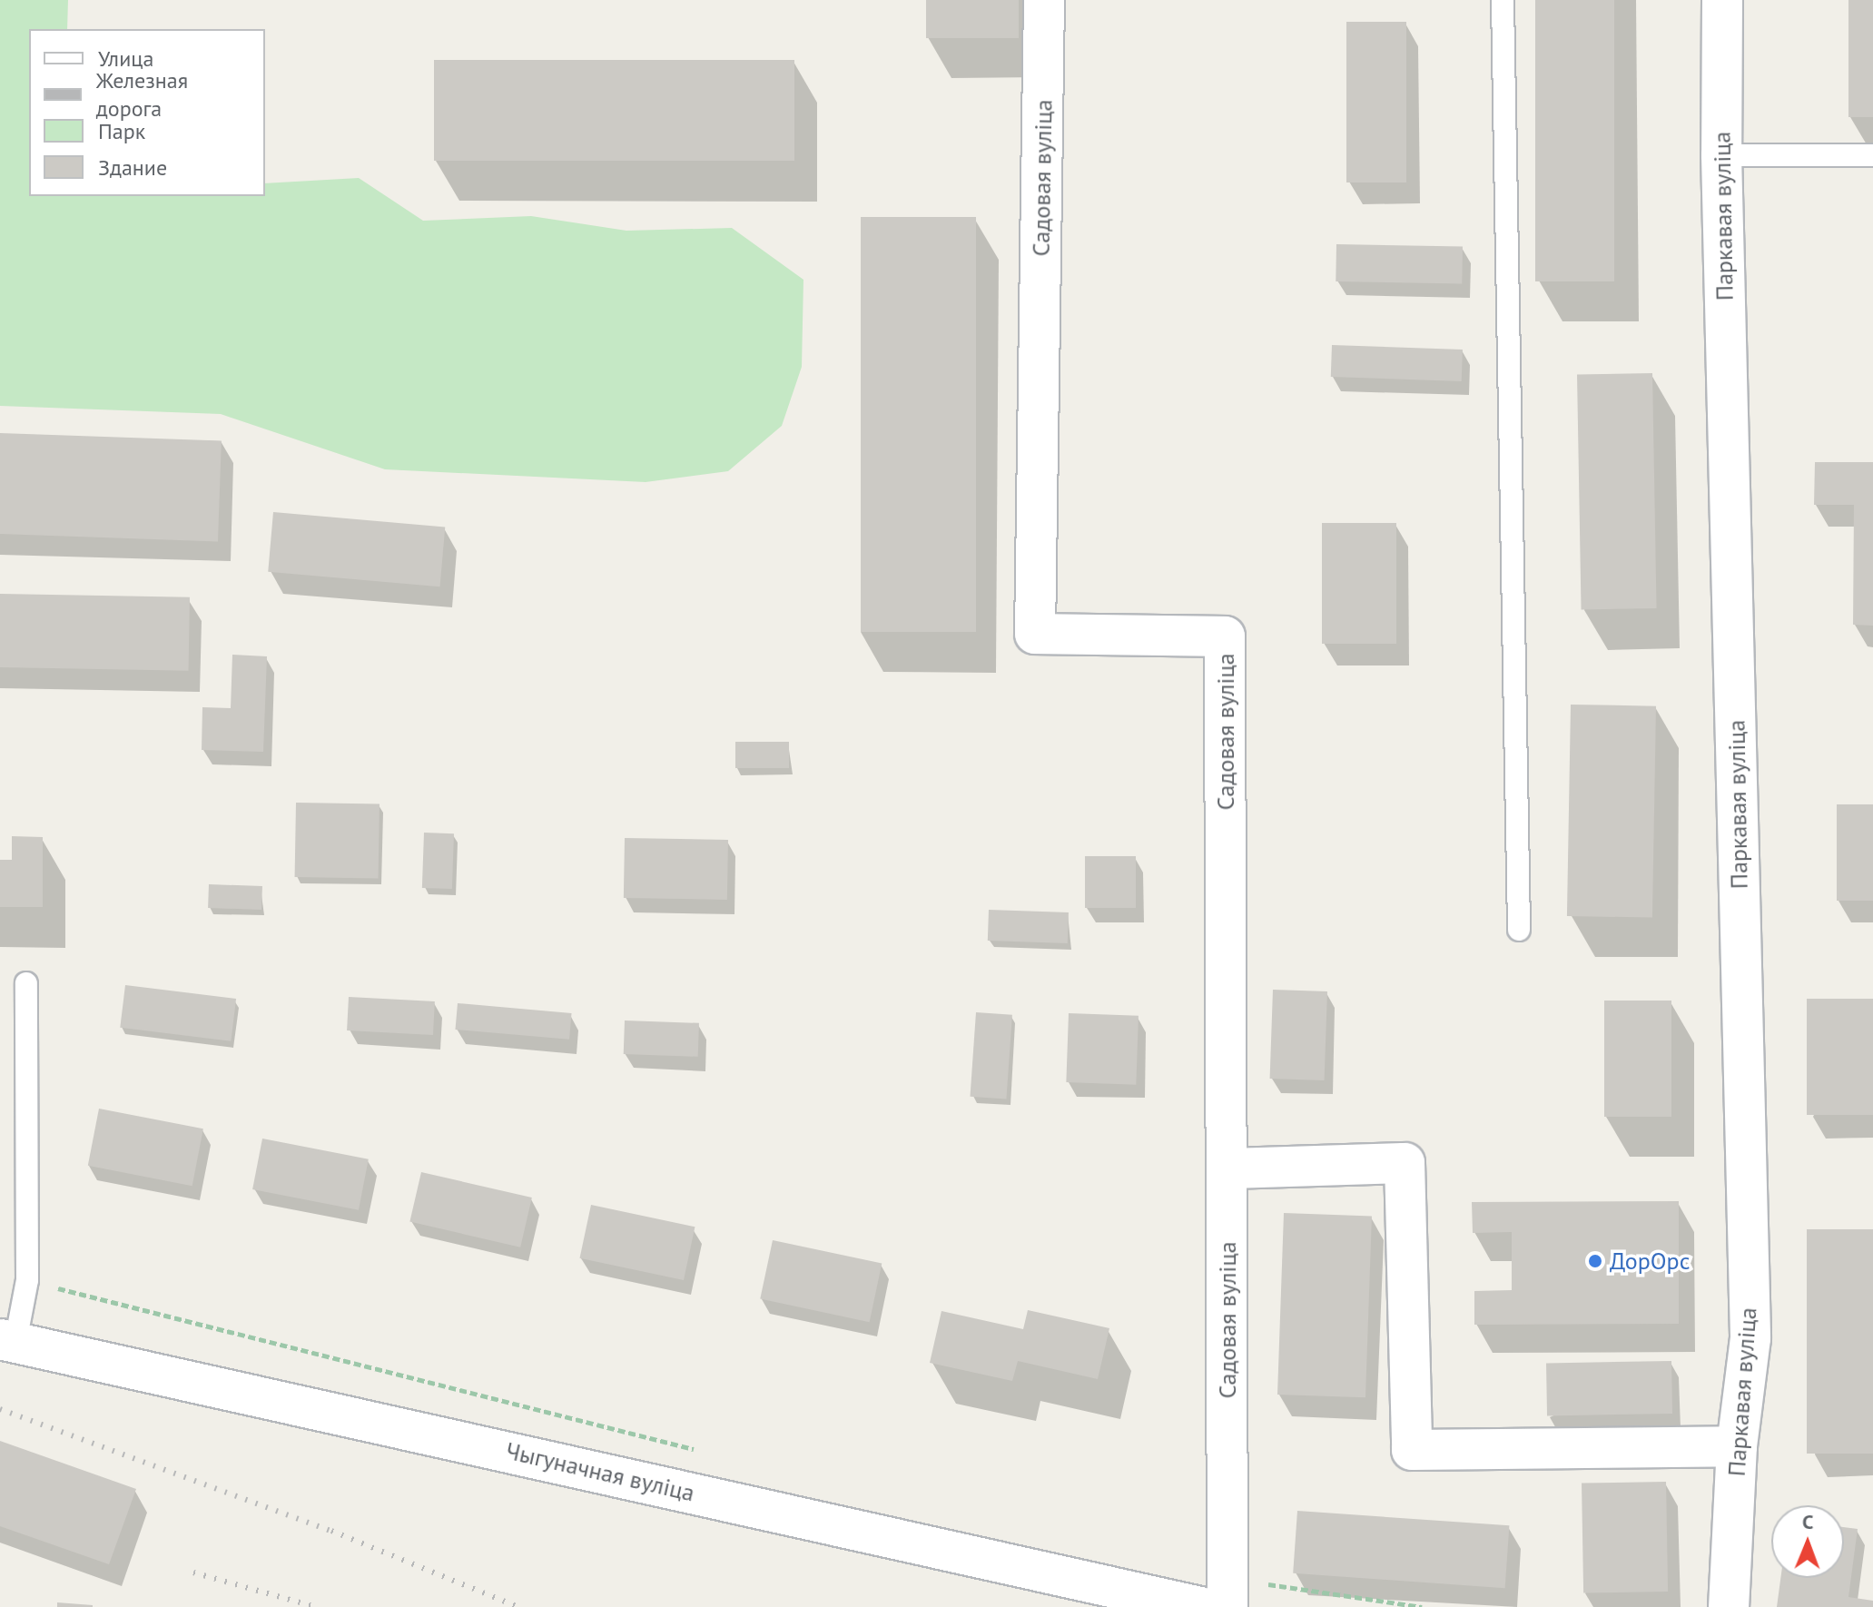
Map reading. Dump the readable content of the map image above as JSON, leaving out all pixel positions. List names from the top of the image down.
{
  "streets": {
    "street": ["Садовая вуліца", "Паркавая вуліца", "Чыгуначная вуліца"]
  },
  "crossings": [
    ["Садовая вуліца", "Чыгуначная вуліца"]
  ],
  "places": ["ДорОрс"],
  "legend": [
    "Улица",
    "Железная дорога",
    "Парк",
    "Здание"
  ],
  "north": "top"
}
